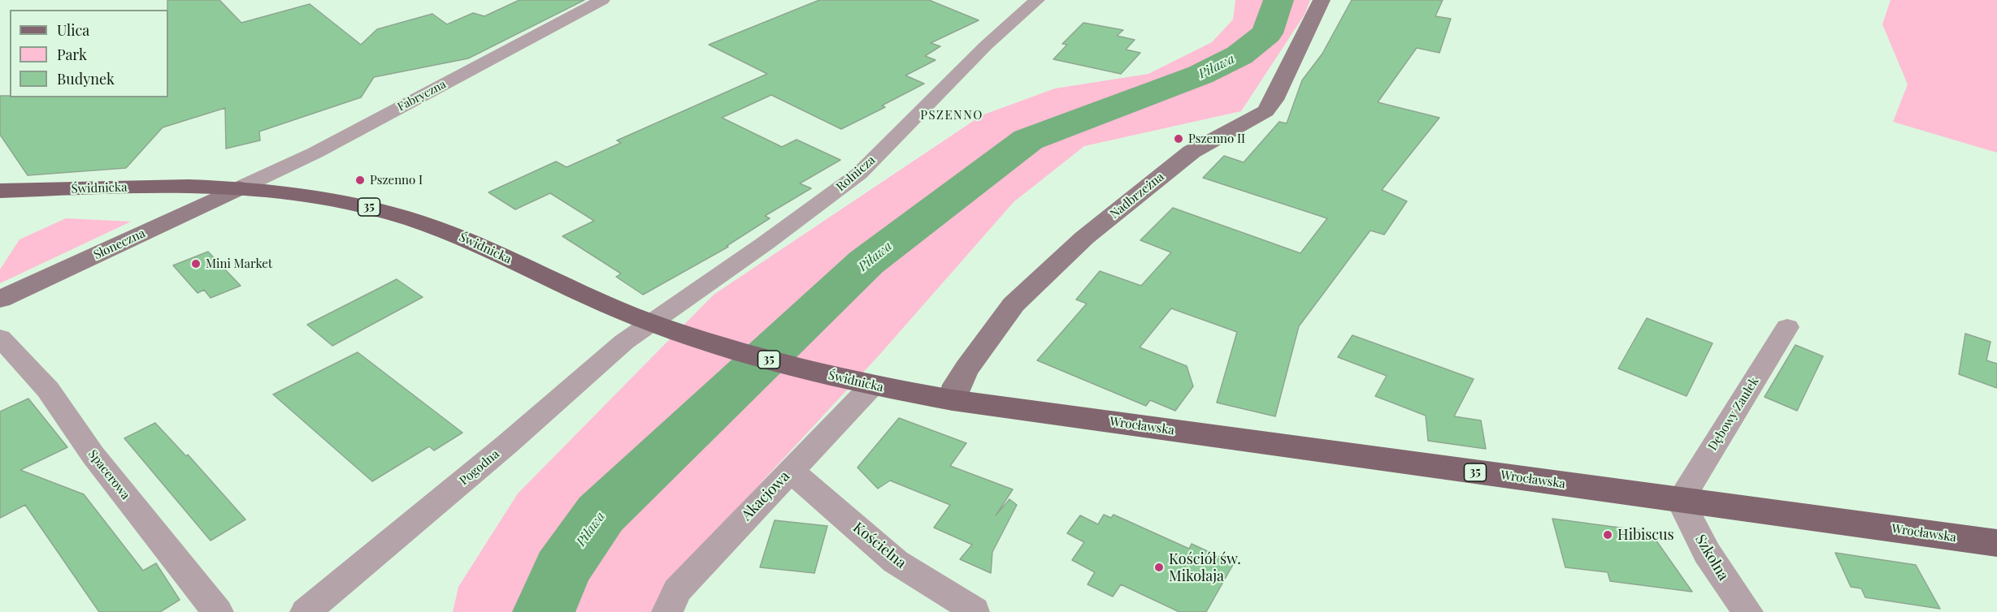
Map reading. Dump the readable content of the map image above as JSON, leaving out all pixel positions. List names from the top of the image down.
{
  "streets": {
    "main road": ["Świdnicka", "35", "Wrocławska"],
    "street": [
      "Fabryczna",
      "Rolnicza",
      "Nadbrzeżna",
      "Słoneczna",
      "Dębowy Zaułek",
      "Pogodna",
      "Spacerowa",
      "Akacjowa",
      "Kościelna",
      "Szkolna"
    ]
  },
  "crossings": [
    ["Fabryczna", "Świdnicka"],
    ["Fabryczna", "Słoneczna"],
    ["Rolnicza", "Świdnicka"],
    ["Rolnicza", "Pogodna"],
    ["Świdnicka", "Nadbrzeżna"],
    ["Świdnicka", "Słoneczna"],
    ["Świdnicka", "Wrocławska"],
    ["Świdnicka", "Pogodna"],
    ["Świdnicka", "Akacjowa"],
    ["Nadbrzeżna", "Wrocławska"],
    ["Dębowy Zaułek", "Wrocławska"],
    ["Dębowy Zaułek", "Szkolna"],
    ["Wrocławska", "Szkolna"],
    ["Akacjowa", "Kościelna"]
  ],
  "districts": ["PSZENNO"],
  "water": ["Piława"],
  "places": [
    "Pszenno II",
    "Pszenno I",
    "Mini Market",
    "Hibiscus",
    "Kościół św. Mikołaja"
  ],
  "legend": ["Ulica", "Park", "Budynek"]
}
